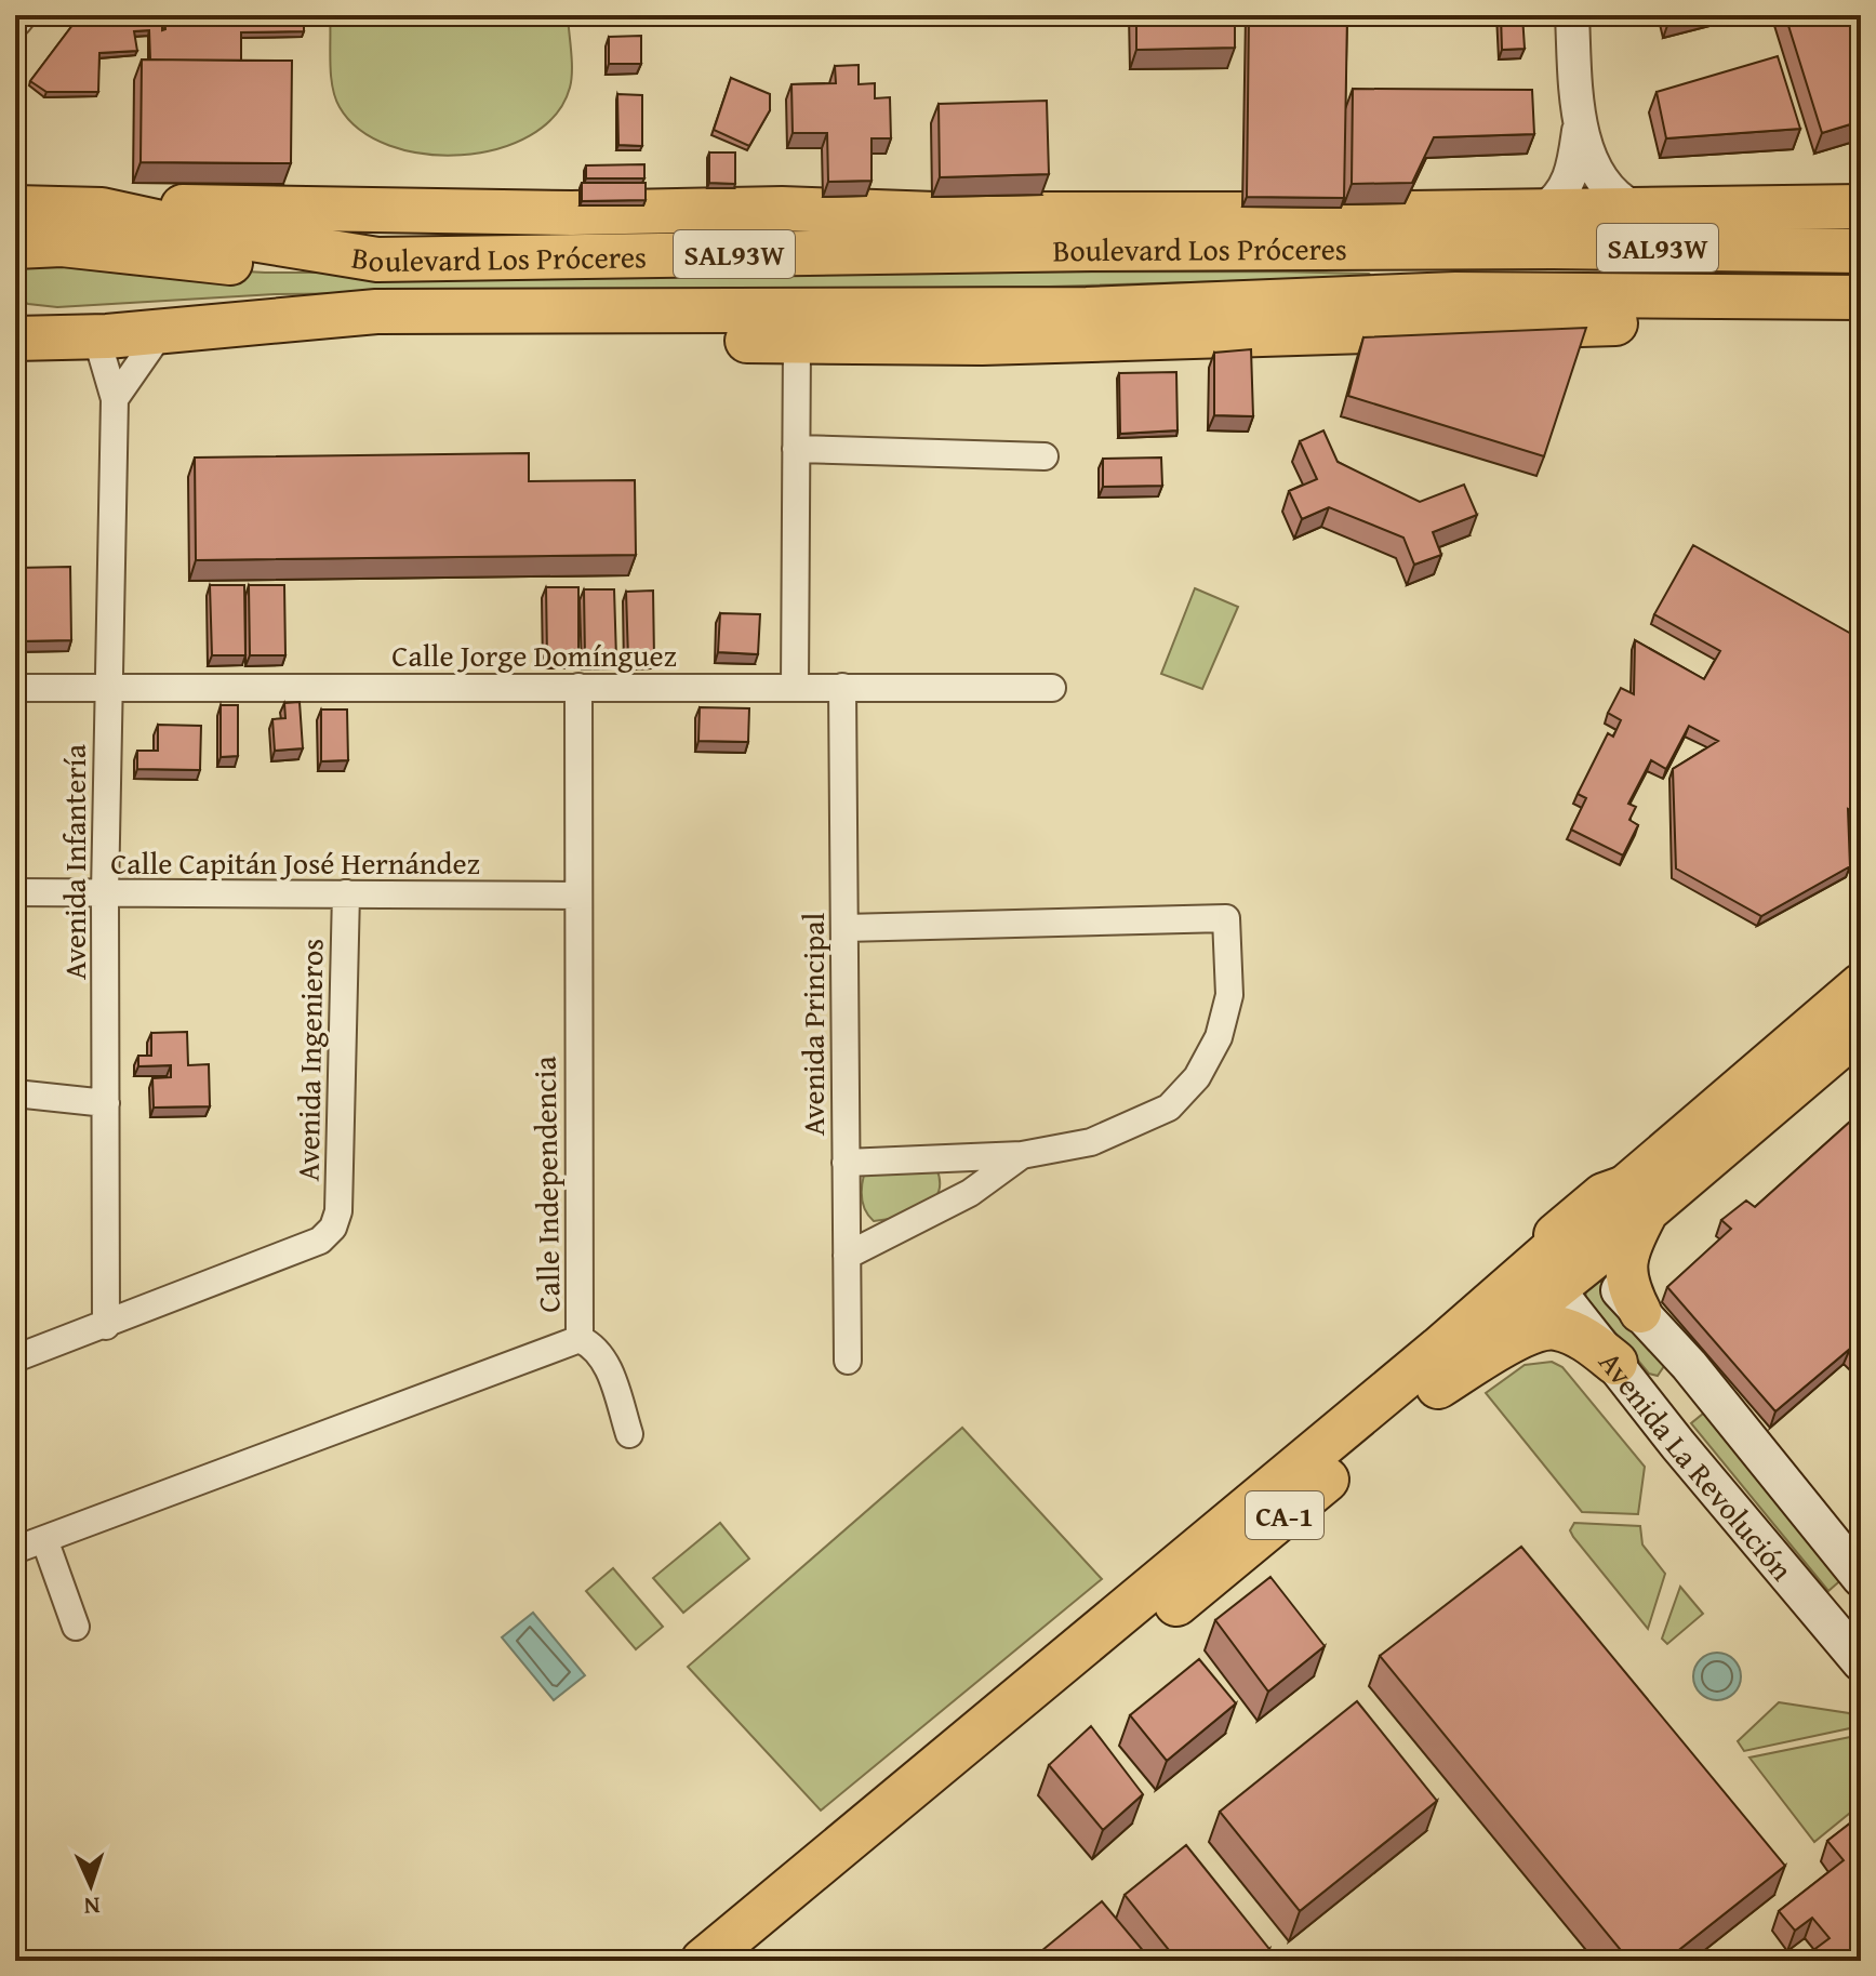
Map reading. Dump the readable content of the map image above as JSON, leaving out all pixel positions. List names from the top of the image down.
{
  "streets": {
    "highway": ["SAL93W", "Boulevard Los Próceres", "CA-1"],
    "main road": ["Avenida La Revolución"],
    "street": [
      "Calle Jorge Domínguez",
      "Avenida Infantería",
      "Calle Capitán José Hernández",
      "Avenida Principal",
      "Avenida Ingenieros",
      "Calle Independencia"
    ]
  },
  "crossings": [
    ["Boulevard Los Próceres", "Avenida Infantería"],
    ["Calle Jorge Domínguez", "Avenida Infantería"],
    ["Calle Jorge Domínguez", "Avenida Principal"],
    ["Calle Jorge Domínguez", "Calle Independencia"],
    ["Avenida Infantería", "Calle Capitán José Hernández"],
    ["Avenida Infantería", "Avenida Ingenieros"],
    ["Calle Capitán José Hernández", "Avenida Ingenieros"],
    ["Calle Capitán José Hernández", "Calle Independencia"],
    ["Avenida La Revolución", "CA-1"]
  ],
  "north": "bottom"
}
